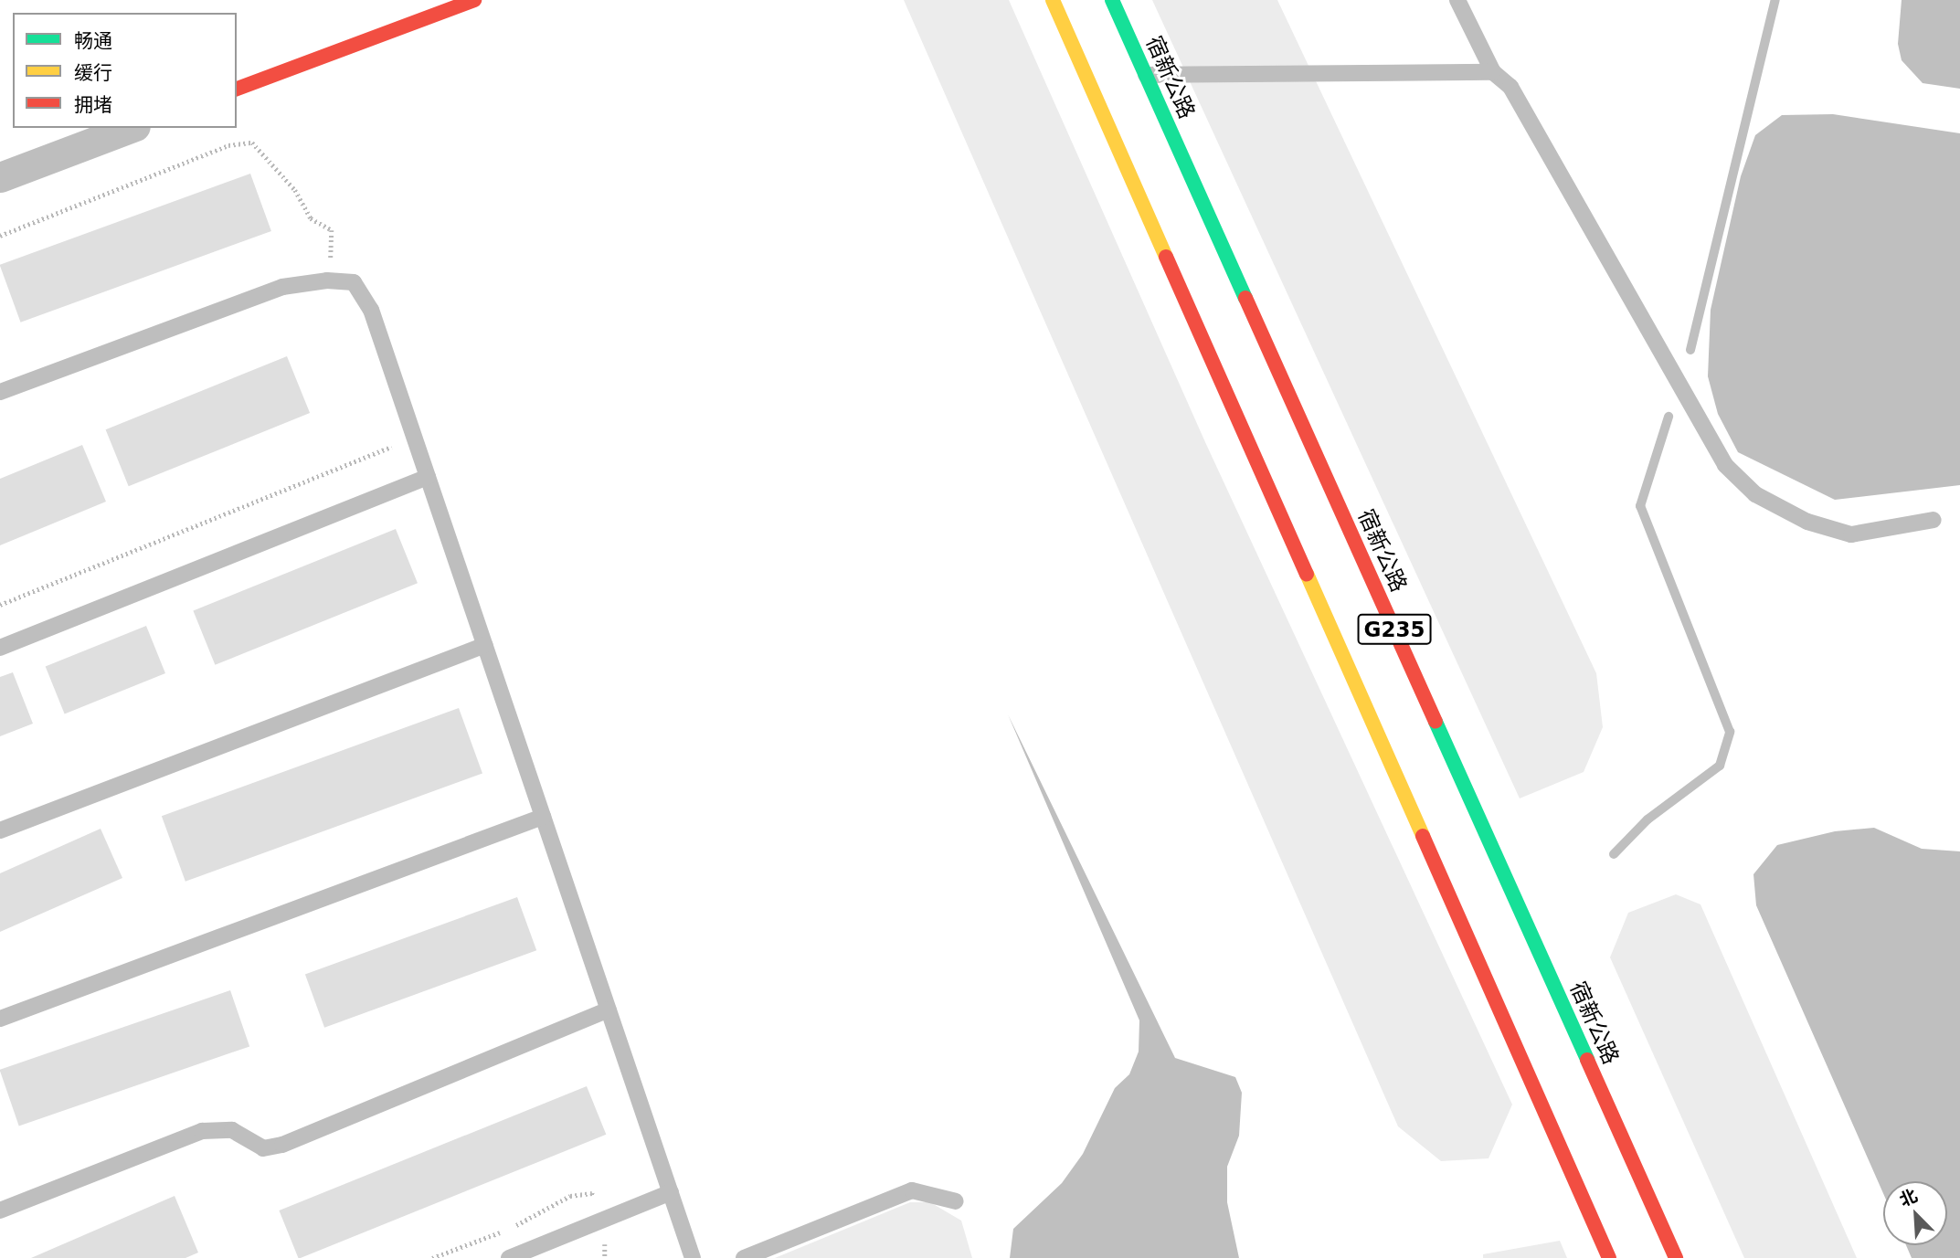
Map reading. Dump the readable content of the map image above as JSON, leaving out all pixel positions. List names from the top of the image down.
{
  "streets": {
    "main road": ["宿新公路", "G235"]
  },
  "legend": ["畅通", "缓行", "拥堵"],
  "north": "top left"
}
